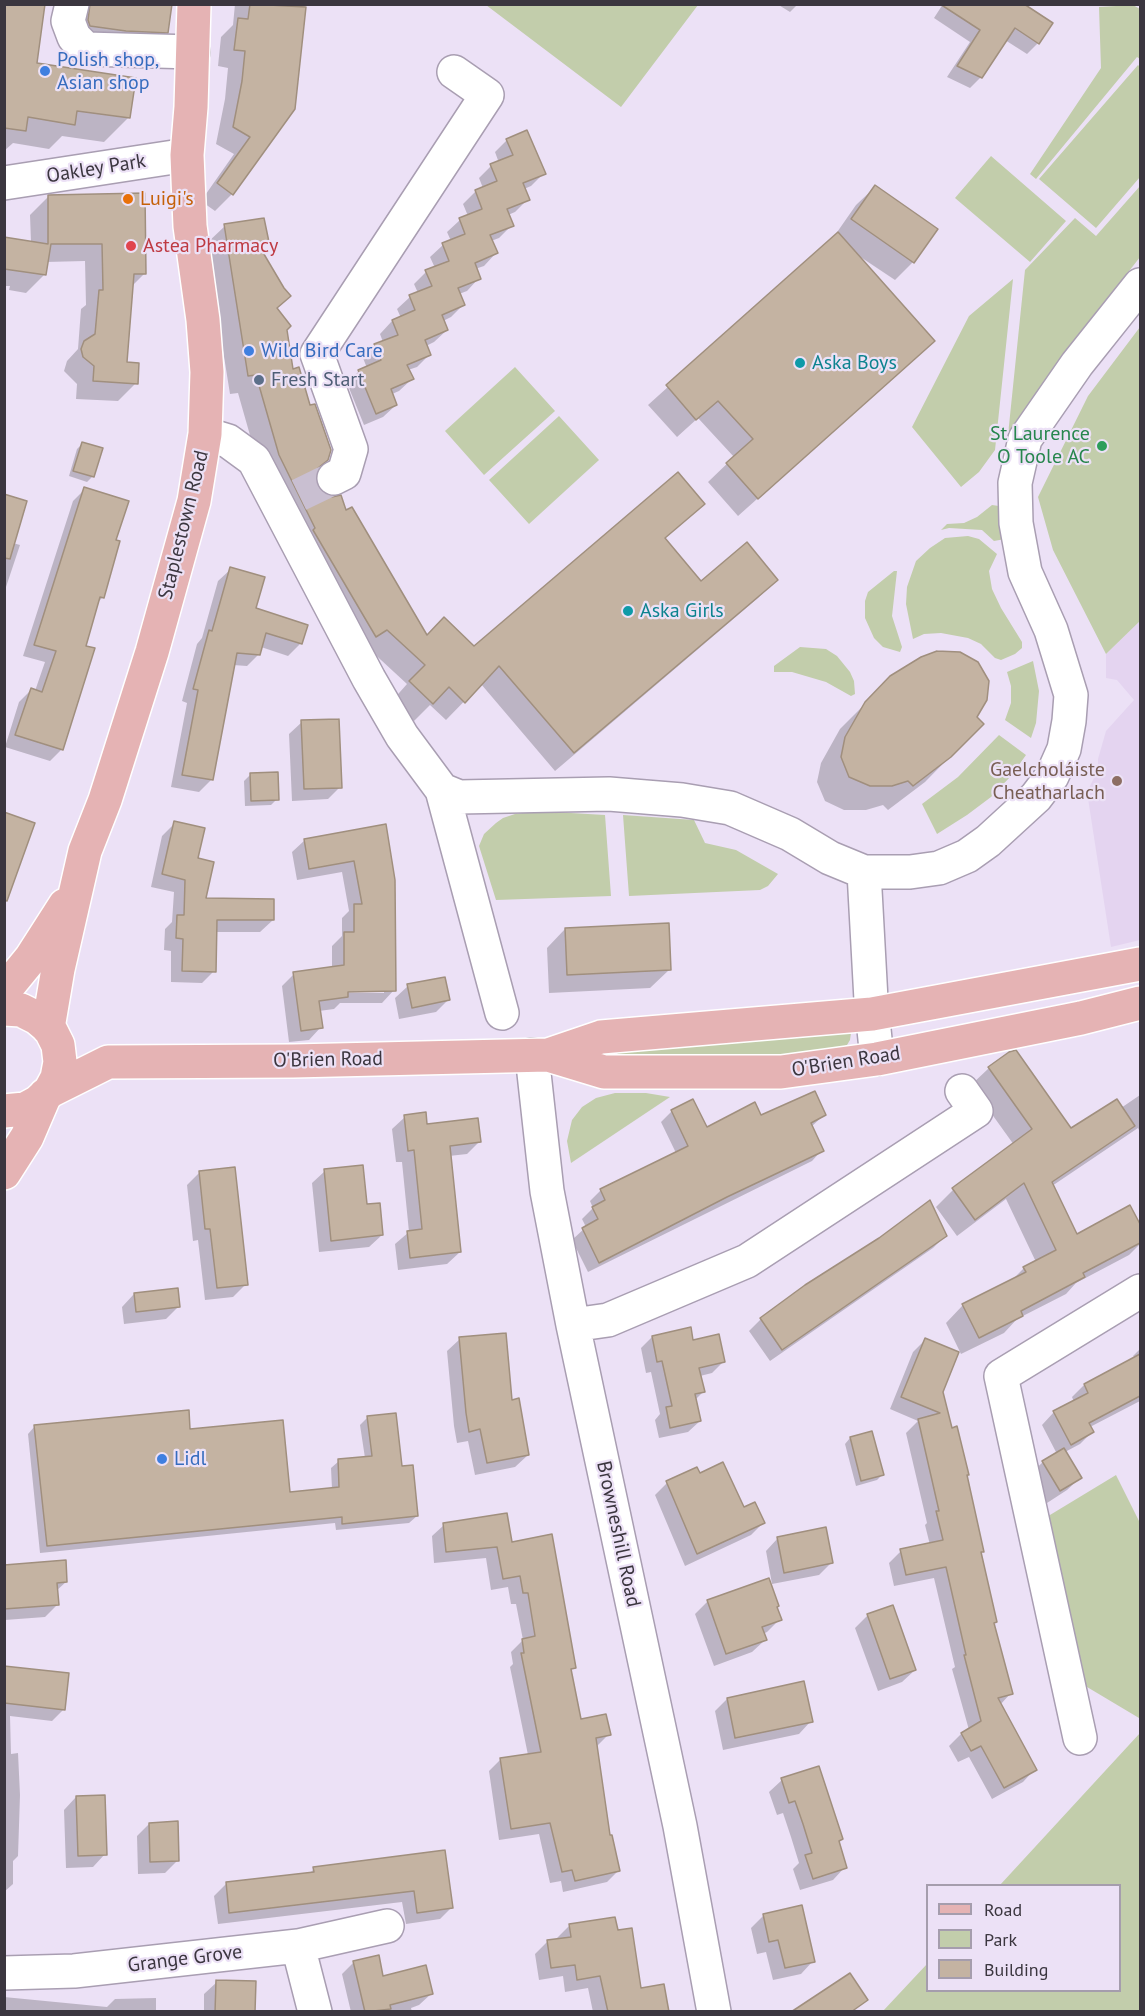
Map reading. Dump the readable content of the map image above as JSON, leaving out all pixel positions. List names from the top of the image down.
{
  "streets": {
    "main road": ["Staplestown Road", "O'Brien Road"],
    "street": ["Oakley Park", "Browneshill Road", "Grange Grove"]
  },
  "crossings": [
    ["Oakley Park", "Staplestown Road"],
    ["Staplestown Road", "O'Brien Road"],
    ["O'Brien Road", "Browneshill Road"]
  ],
  "places": [
    "Polish shop, Asian shop",
    "Luigi's",
    "Astea Pharmacy",
    "Wild Bird Care",
    "Aska Boys",
    "Fresh Start",
    "St Laurence O Toole AC",
    "Aska Girls",
    "Gaelcholáiste Cheatharlach",
    "Lidl"
  ],
  "legend": ["Road", "Park", "Building"]
}
